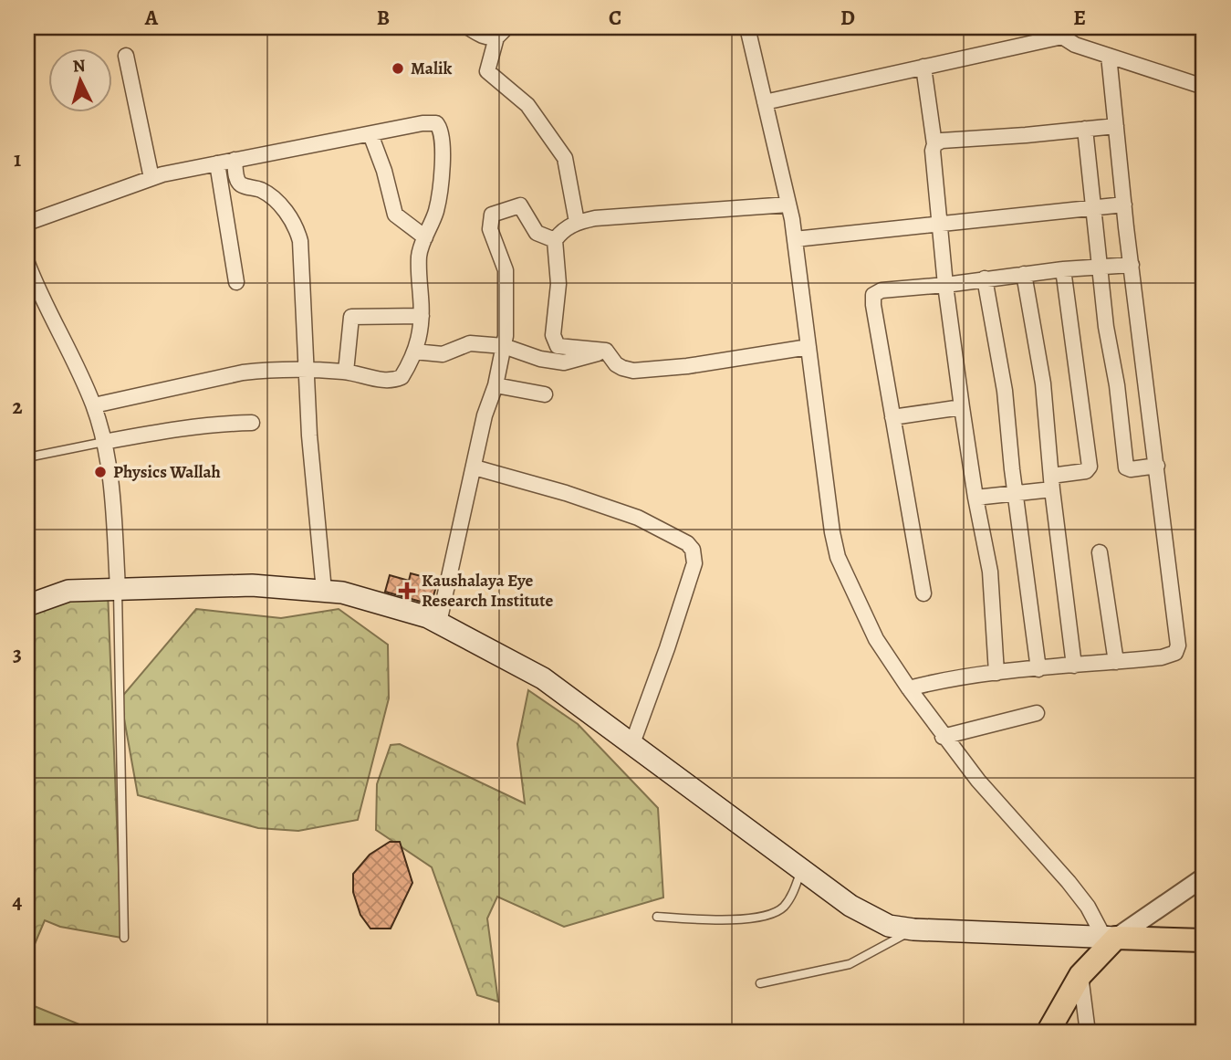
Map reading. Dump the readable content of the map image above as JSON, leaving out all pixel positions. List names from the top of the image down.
{
  "places": {
    "other": ["Malik", "Physics Wallah"],
    "health": ["Kaushalaya Eye Research Institute"]
  },
  "north": "top",
  "grid": {
    "columns": [
      "A",
      "B",
      "C",
      "D",
      "E"
    ],
    "rows": [
      "1",
      "2",
      "3",
      "4"
    ]
  }
}
